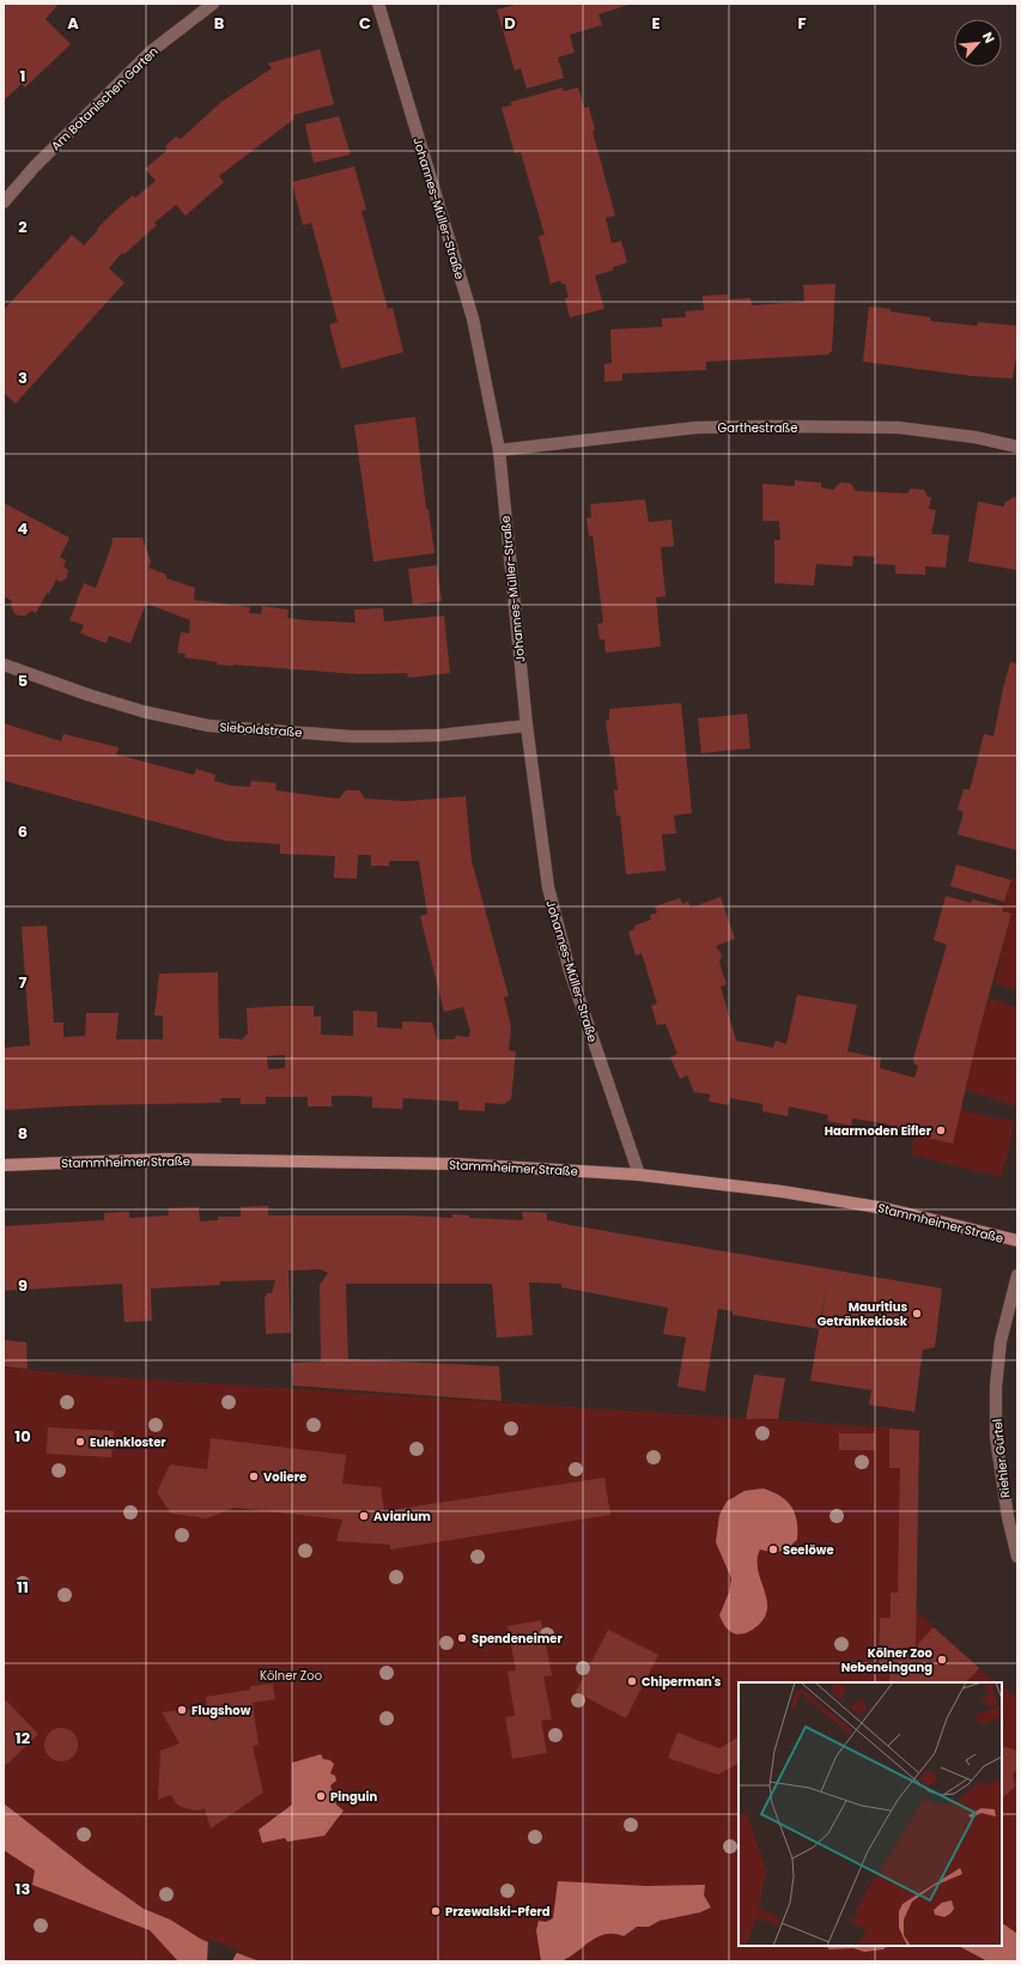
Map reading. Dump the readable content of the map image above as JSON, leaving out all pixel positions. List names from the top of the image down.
{
  "streets": {
    "street": [
      "Am Botanischen Garten",
      "Johannes-Müller-Straße",
      "Garthestraße",
      "Sieboldstraße",
      "Stammheimer Straße",
      "Riehler Gürtel"
    ]
  },
  "crossings": [
    ["Johannes-Müller-Straße", "Garthestraße"],
    ["Johannes-Müller-Straße", "Sieboldstraße"],
    ["Johannes-Müller-Straße", "Stammheimer Straße"]
  ],
  "parks": ["Kölner Zoo"],
  "places": [
    "Haarmoden Eifler",
    "Mauritius Getränkekiosk",
    "Eulenkloster",
    "Voliere",
    "Aviarium",
    "Seelöwe",
    "Spendeneimer",
    "Kölner Zoo Nebeneingang",
    "Chiperman's",
    "Flugshow",
    "Pinguin",
    "Przewalski-Pferd"
  ],
  "north": "top right",
  "grid": {
    "columns": [
      "A",
      "B",
      "C",
      "D",
      "E",
      "F"
    ],
    "rows": [
      "1",
      "2",
      "3",
      "4",
      "5",
      "6",
      "7",
      "8",
      "9",
      "10",
      "11",
      "12",
      "13"
    ]
  }
}
